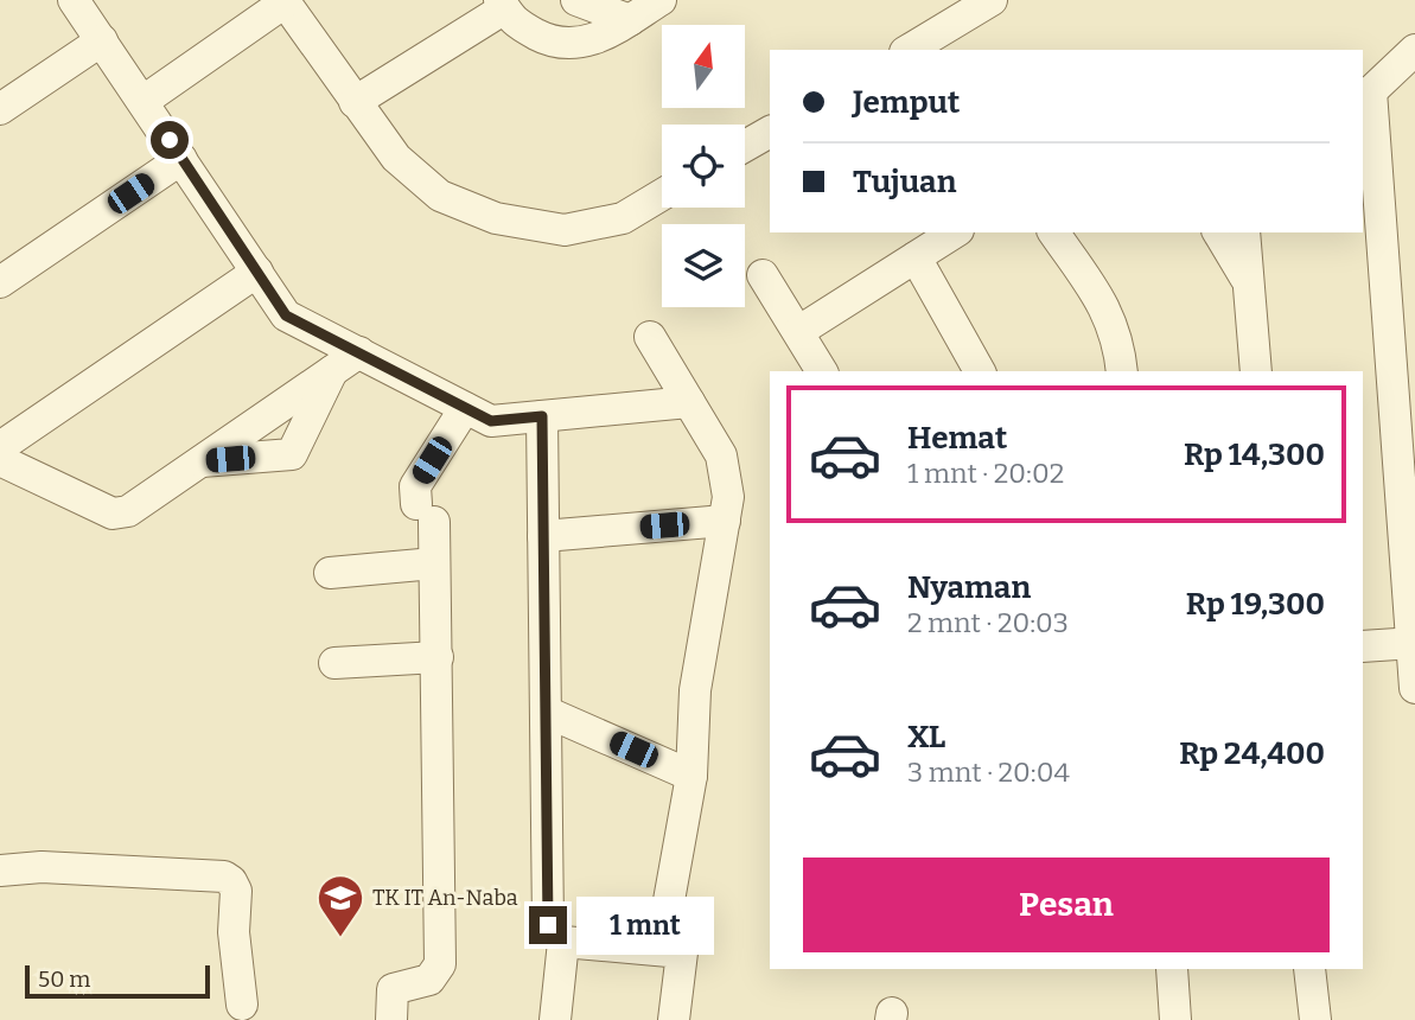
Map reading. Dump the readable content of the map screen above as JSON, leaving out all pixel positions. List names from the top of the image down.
{
  "places": {
    "school or university": ["TK IT An-Naba"]
  },
  "scale_bar": "50 m",
  "north": "top",
  "page": {
    "banner": ["Jemput", "Tujuan"],
    "list": [
      {
        "name": "Hemat",
        "note": "1 mnt · 20:02",
        "value": "Rp 14,300"
      },
      {
        "name": "Nyaman",
        "note": "2 mnt · 20:03",
        "value": "Rp 19,300"
      },
      {
        "name": "XL",
        "note": "3 mnt · 20:04",
        "value": "Rp 24,400"
      }
    ],
    "buttons": "Pesan",
    "bubble": "1 mnt",
    "scale": "50 m"
  }
}
